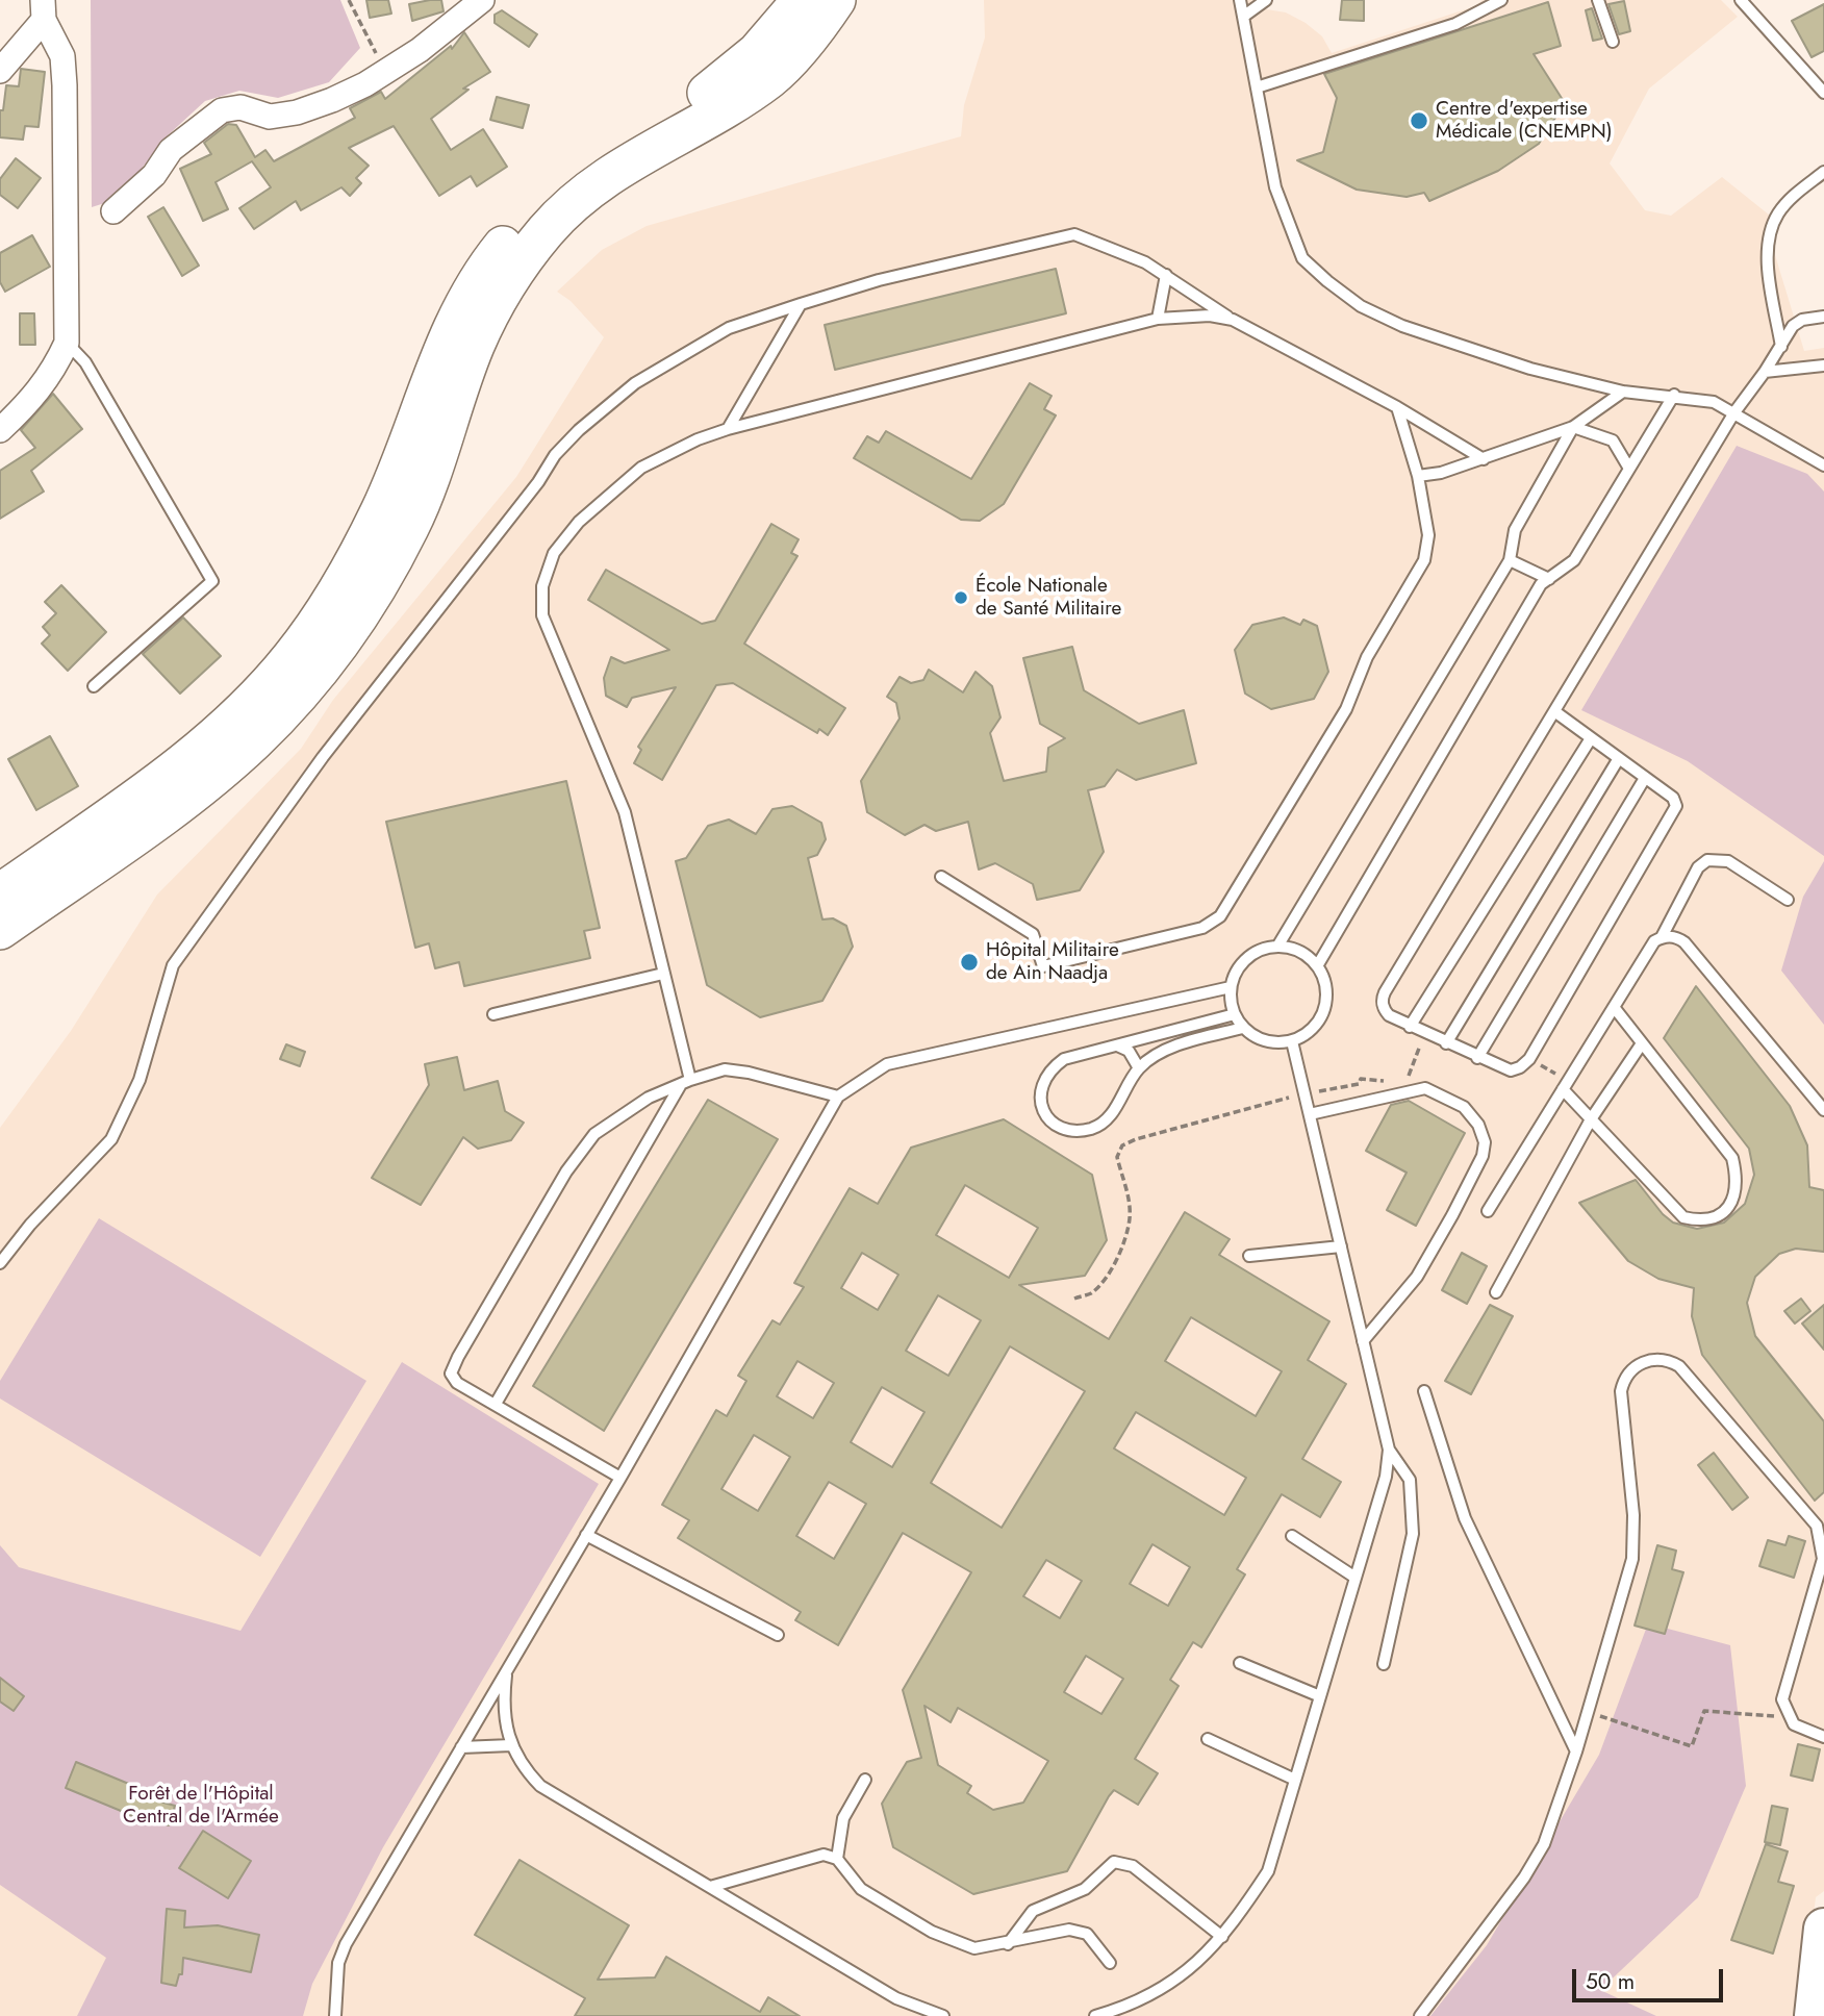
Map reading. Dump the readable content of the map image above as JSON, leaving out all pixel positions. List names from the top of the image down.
{
  "parks": ["Forêt de l'Hôpital Central de l'Armée"],
  "places": ["Centre d'expertise Médicale (CNEMPN)", "École Nationale de Santé Militaire", "Hôpital Militaire de Ain Naadja"],
  "scale_bar": "50 m"
}
